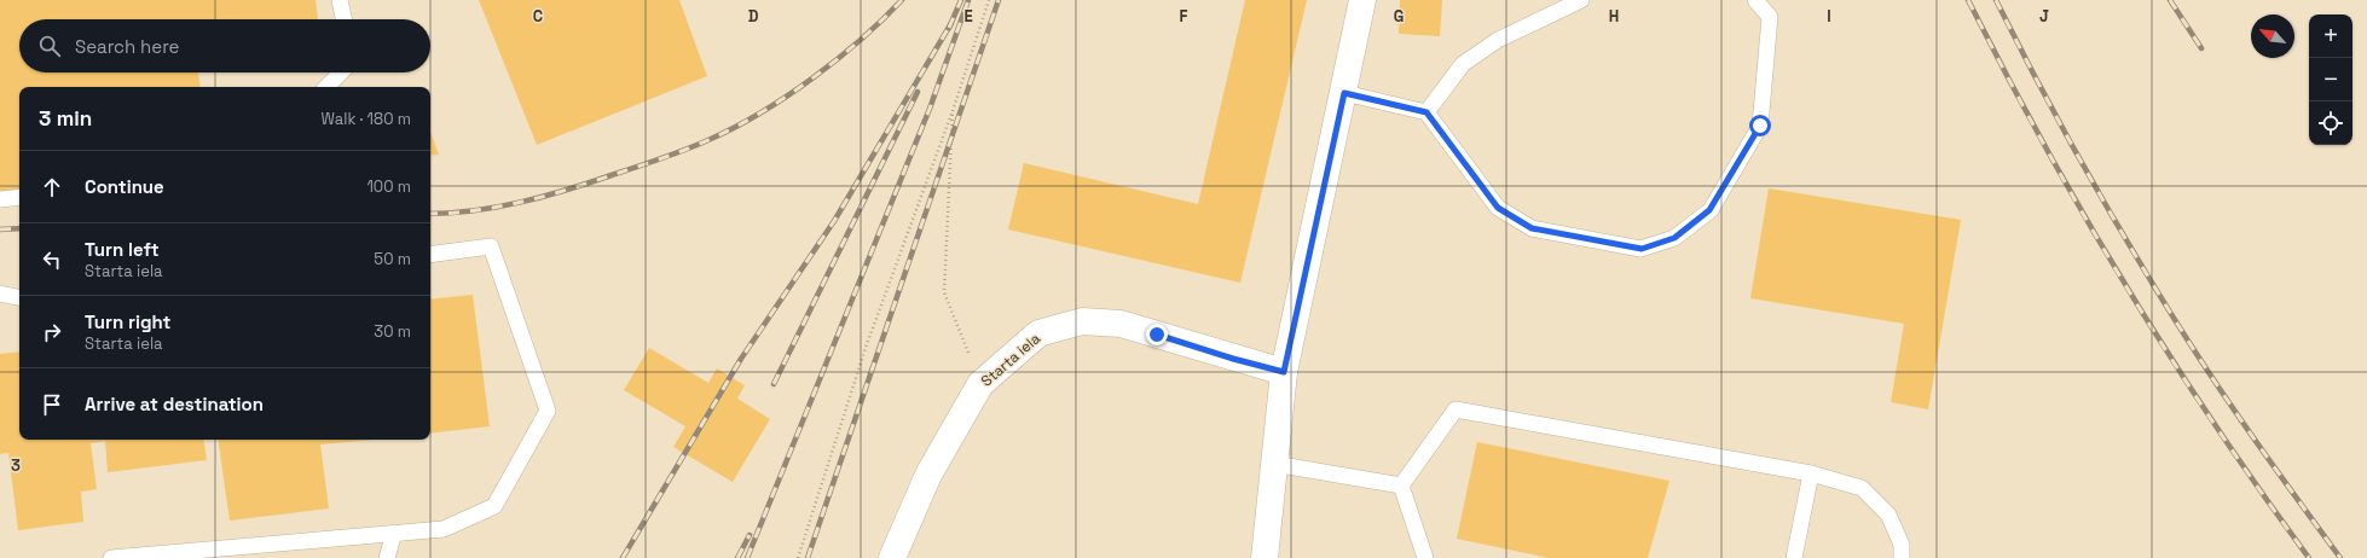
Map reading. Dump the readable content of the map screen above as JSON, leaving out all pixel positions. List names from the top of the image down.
{
  "streets": {
    "street": ["Starta iela"]
  },
  "north": "top left",
  "page": {
    "map_buttons": ["+", "−"],
    "search": "Search here",
    "heading": ["3 min", "Walk · 180 m"],
    "list": [
      ["Continue", "100 m"],
      ["Turn left", "Starta iela", "50 m"],
      ["Turn right", "Starta iela", "30 m"],
      "Arrive at destination"
    ]
  },
  "grid": {
    "columns": [
      "C",
      "D",
      "E",
      "F",
      "G",
      "H",
      "I",
      "J"
    ],
    "rows": ["3"]
  }
}
